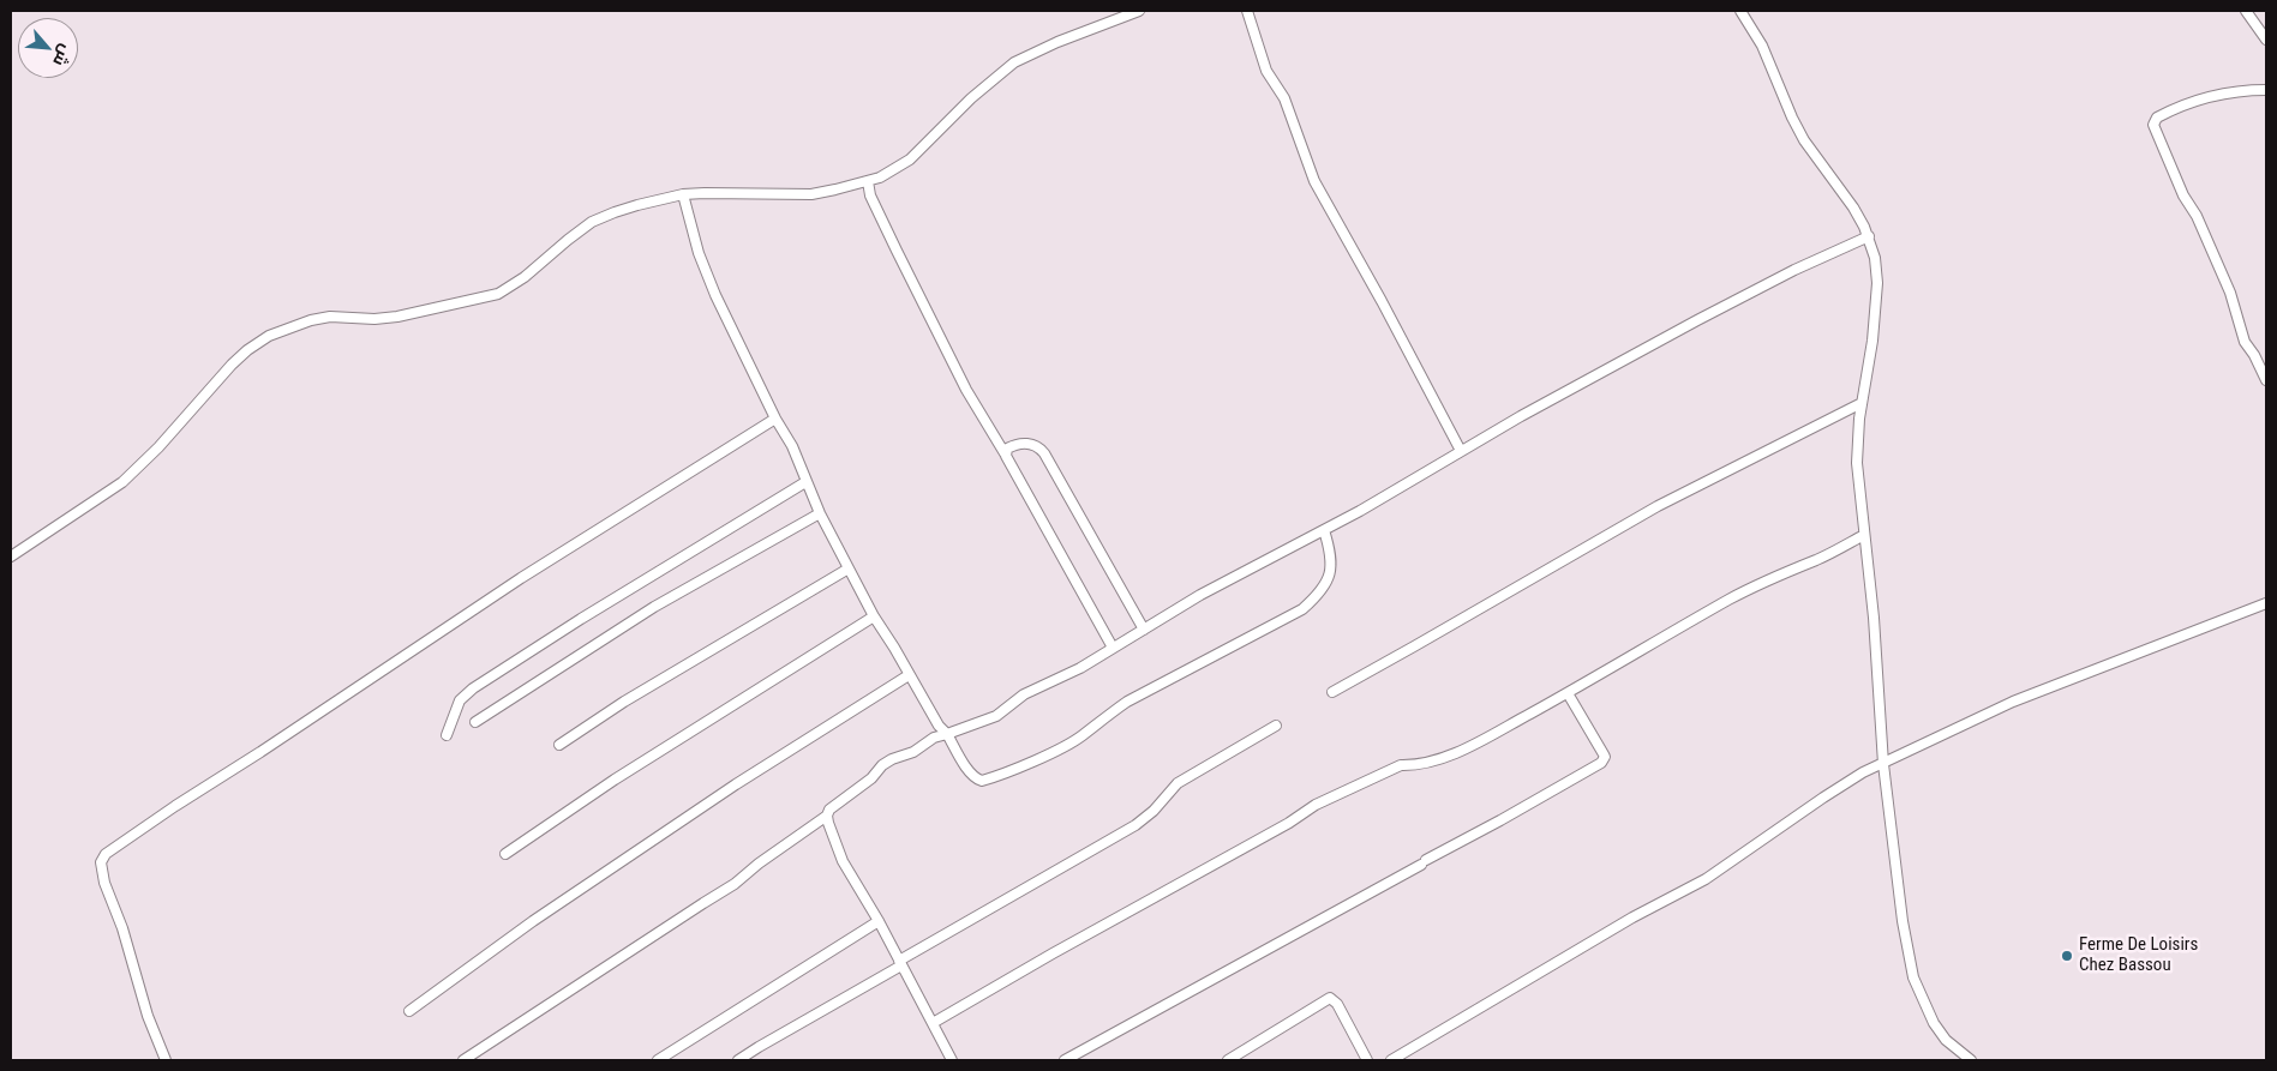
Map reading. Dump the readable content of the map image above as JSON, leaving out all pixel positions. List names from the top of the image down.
{
  "places": ["Ferme De Loisirs Chez Bassou"],
  "north": "bottom right"
}
